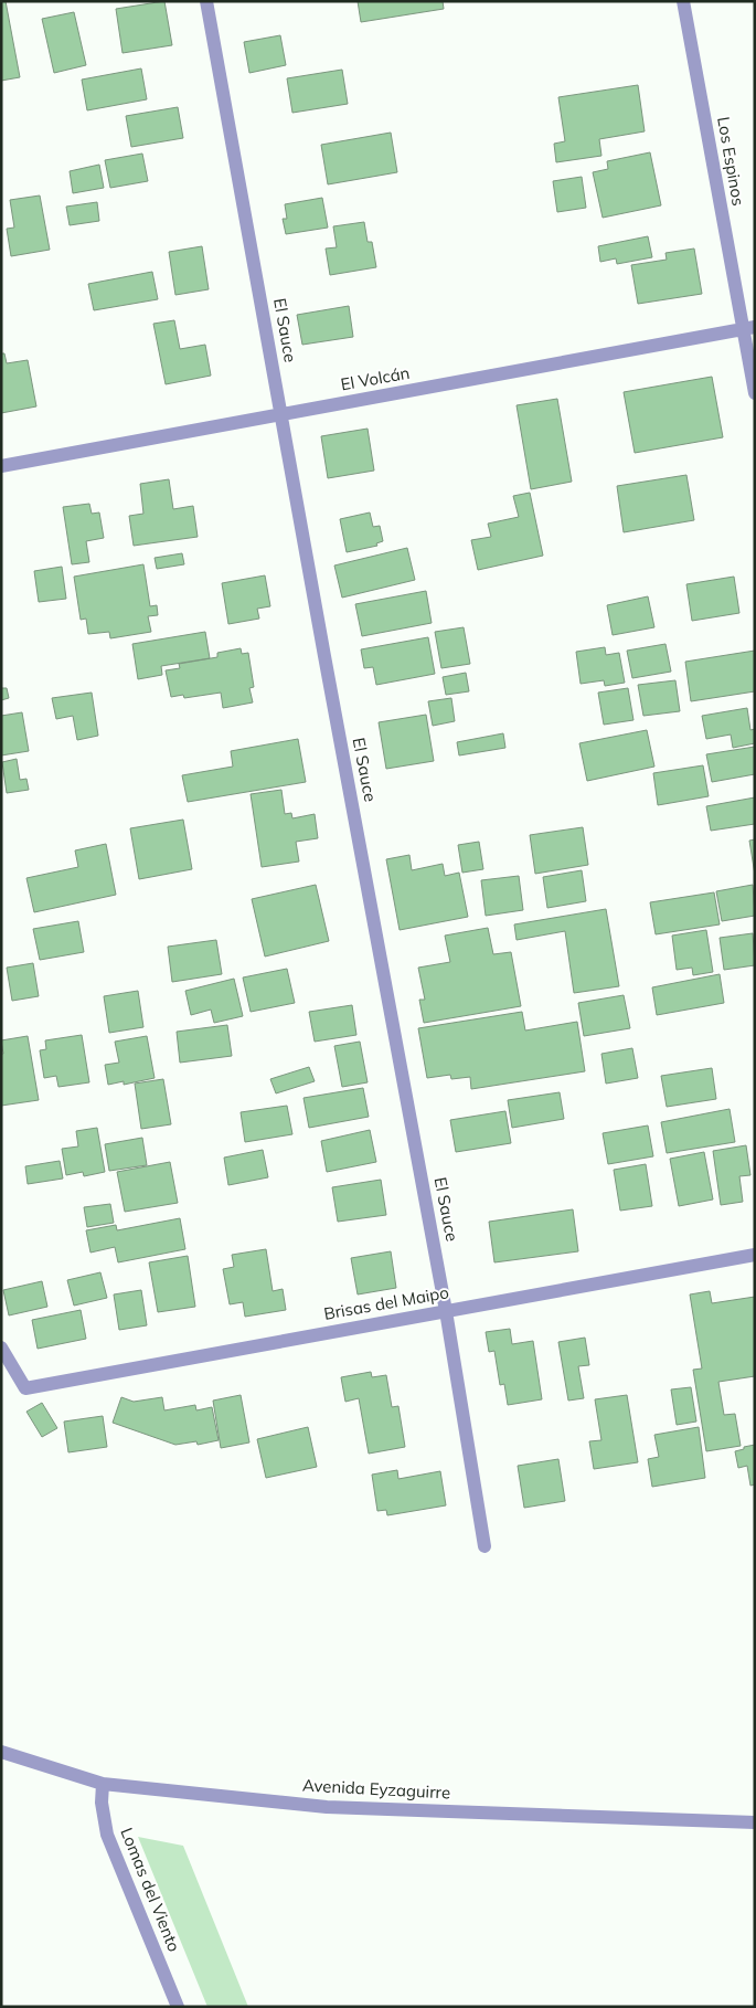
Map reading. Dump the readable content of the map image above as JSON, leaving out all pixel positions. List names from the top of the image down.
{
  "streets": {
    "street": [
      "Los Espinos",
      "El Sauce",
      "El Volcán",
      "Brisas del Maipo",
      "Avenida Eyzaguirre",
      "Lomas del Viento"
    ]
  },
  "crossings": [
    ["Los Espinos", "El Volcán"],
    ["El Sauce", "El Volcán"],
    ["El Sauce", "Brisas del Maipo"],
    ["Avenida Eyzaguirre", "Lomas del Viento"]
  ]
}
